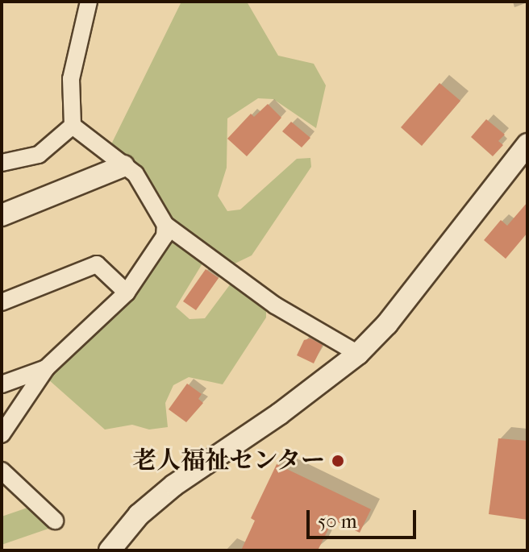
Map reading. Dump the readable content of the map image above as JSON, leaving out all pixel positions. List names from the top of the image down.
{
  "places": ["老人福祉センター"],
  "scale_bar": "50 m"
}
